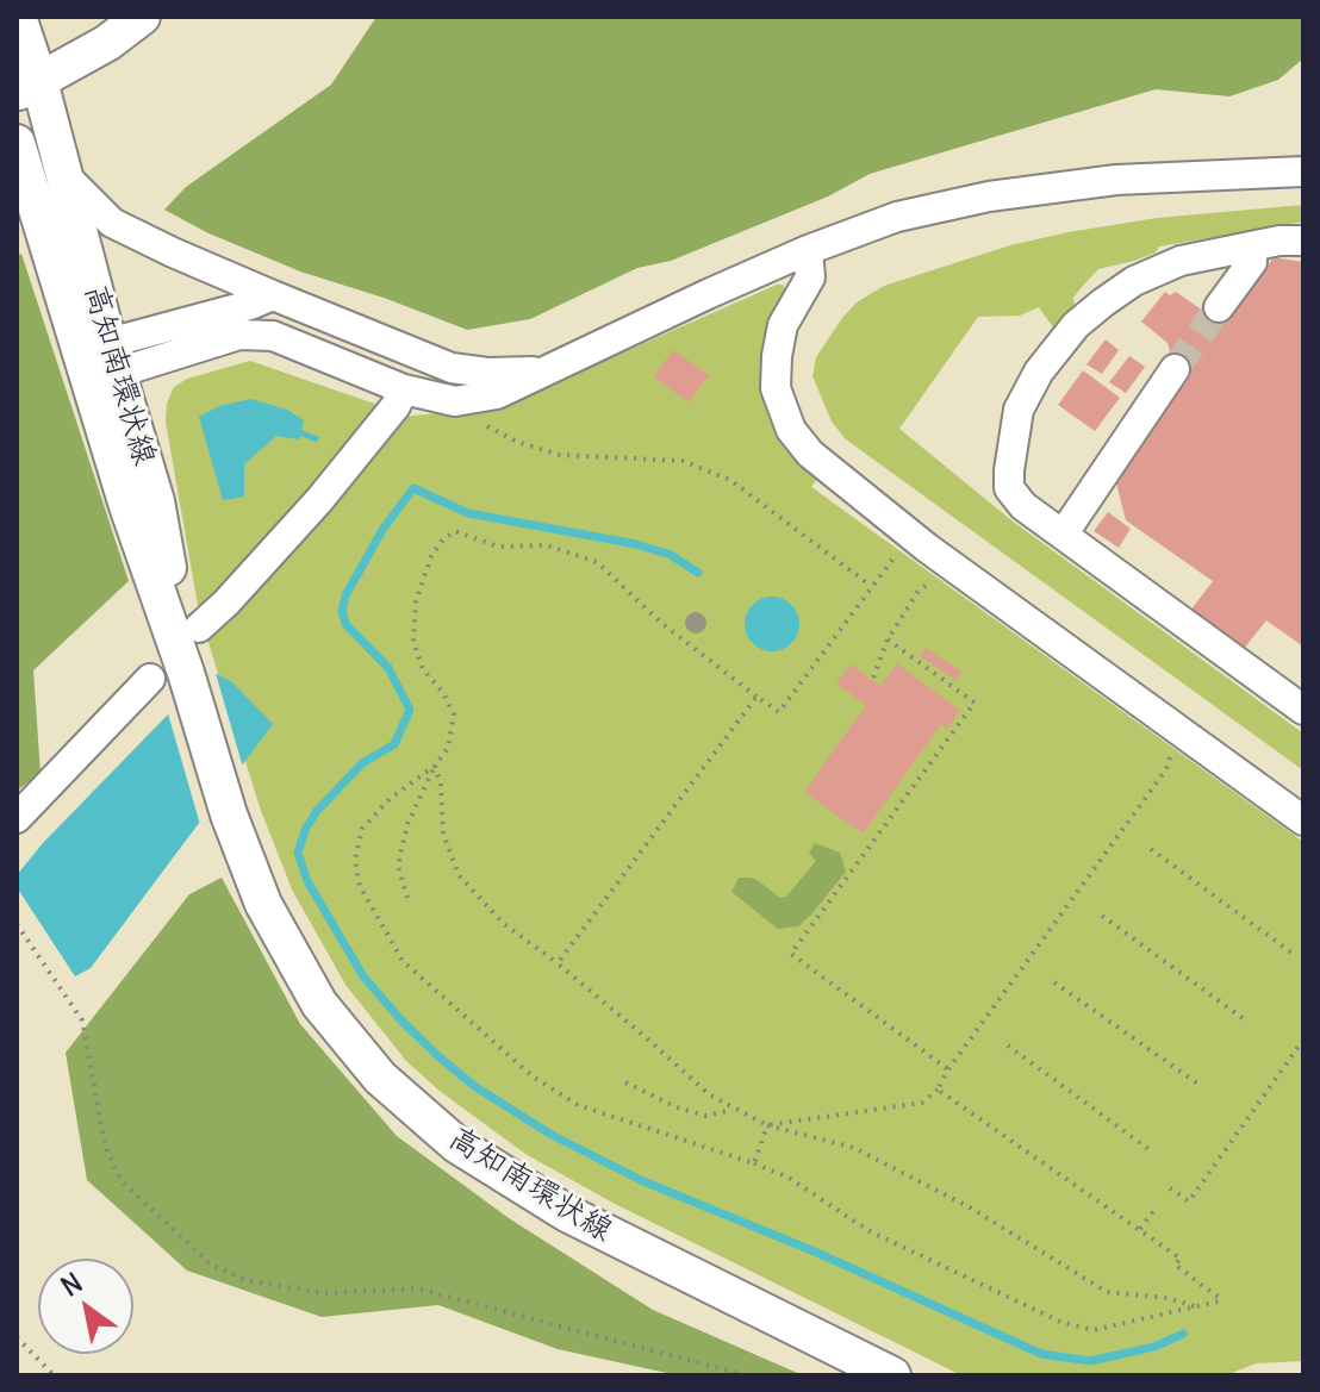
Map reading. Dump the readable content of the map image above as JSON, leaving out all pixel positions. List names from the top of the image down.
{
  "streets": {
    "main road": ["高知南環状線"]
  },
  "north": "top left"
}
